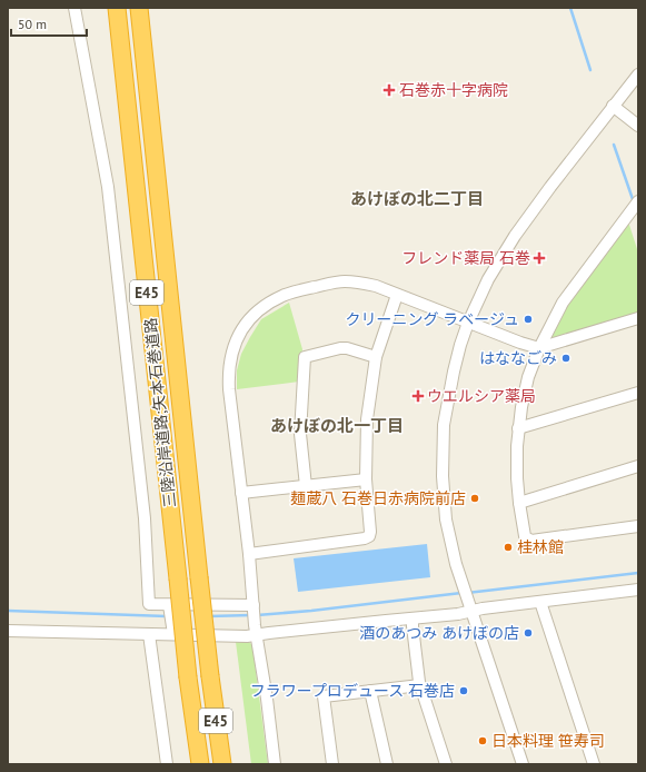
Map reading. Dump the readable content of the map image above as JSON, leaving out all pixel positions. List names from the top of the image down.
{
  "streets": {
    "highway": ["E45", "三陸沿岸道路;矢本石巻道路"]
  },
  "districts": ["あけぼの北二丁目", "あけぼの北一丁目"],
  "places": {
    "health": ["石巻赤十字病院", "フレンド薬局 石巻", "ウエルシア薬局"],
    "other": [
      "クリーニング ラベージュ",
      "はななごみ",
      "麺蔵八 石巻日赤病院前店",
      "桂林館",
      "酒のあつみ あけぼの店",
      "フラワープロデュース 石巻店",
      "日本料理 笹寿司"
    ]
  },
  "scale_bar": "50 m"
}
